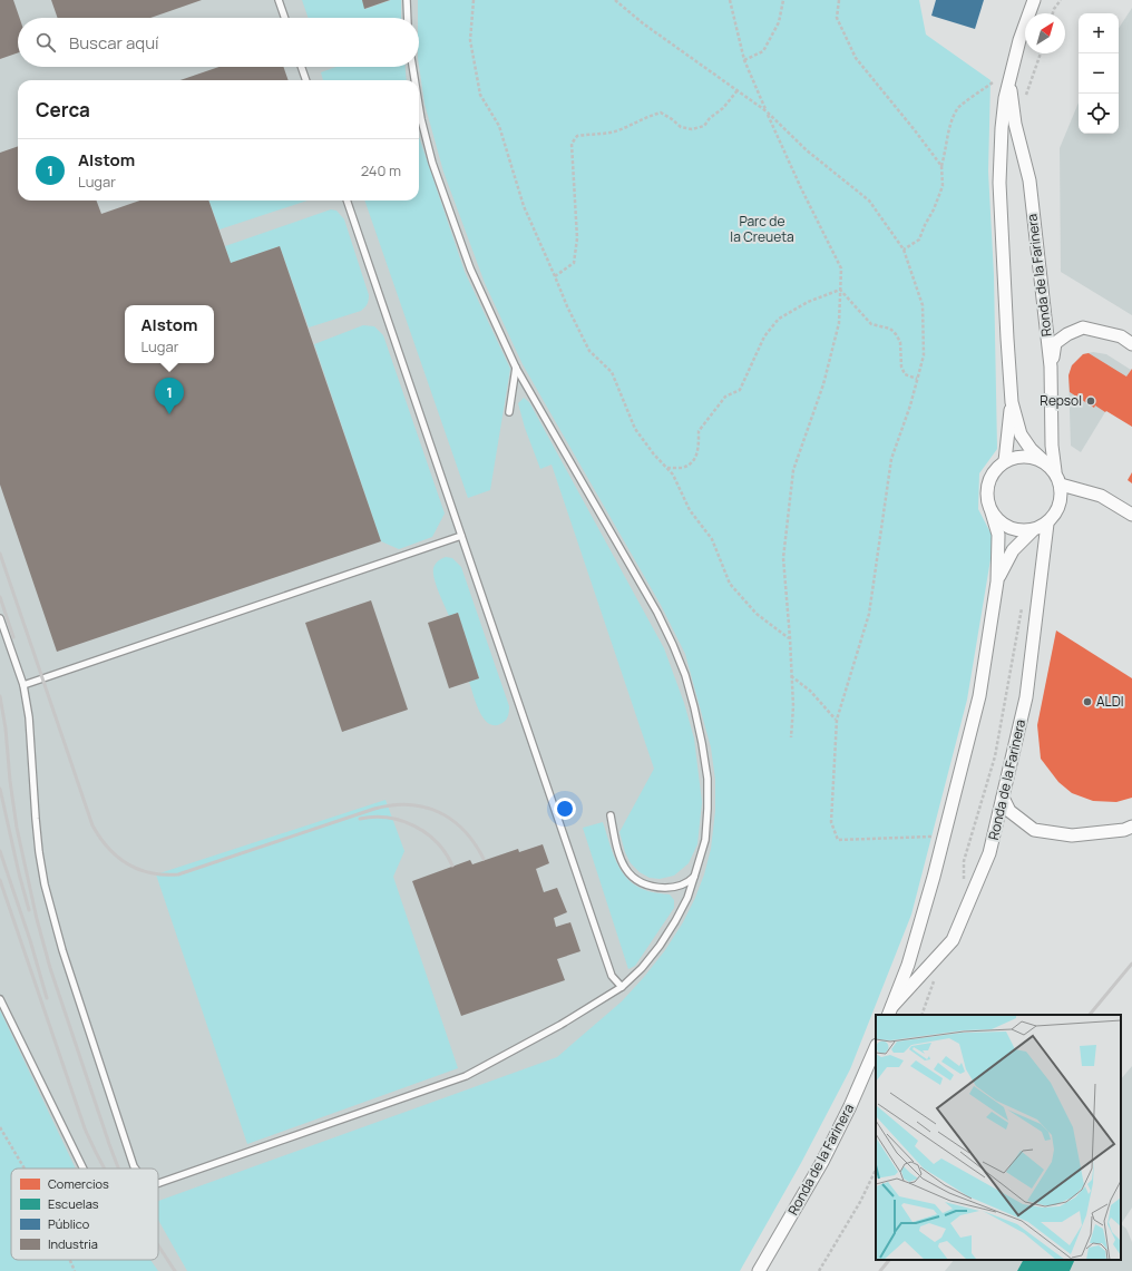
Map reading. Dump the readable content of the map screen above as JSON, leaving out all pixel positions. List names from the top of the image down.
{
  "streets": {
    "street": ["Ronda de la Farinera"]
  },
  "parks": ["Parc de la Creueta"],
  "places": ["Repsol", "ALDI"],
  "legend": [
    "Comercios",
    "Escuelas",
    "Público",
    "Industria"
  ],
  "north": "top right",
  "page": {
    "map_buttons": ["+", "−"],
    "search": "Buscar aquí",
    "heading": "Cerca",
    "list": [
      {
        "mark": "1",
        "name": "Alstom",
        "note": "Lugar",
        "value": "240 m"
      }
    ],
    "popup": ["Alstom", "Lugar"],
    "pins": "1"
  }
}
